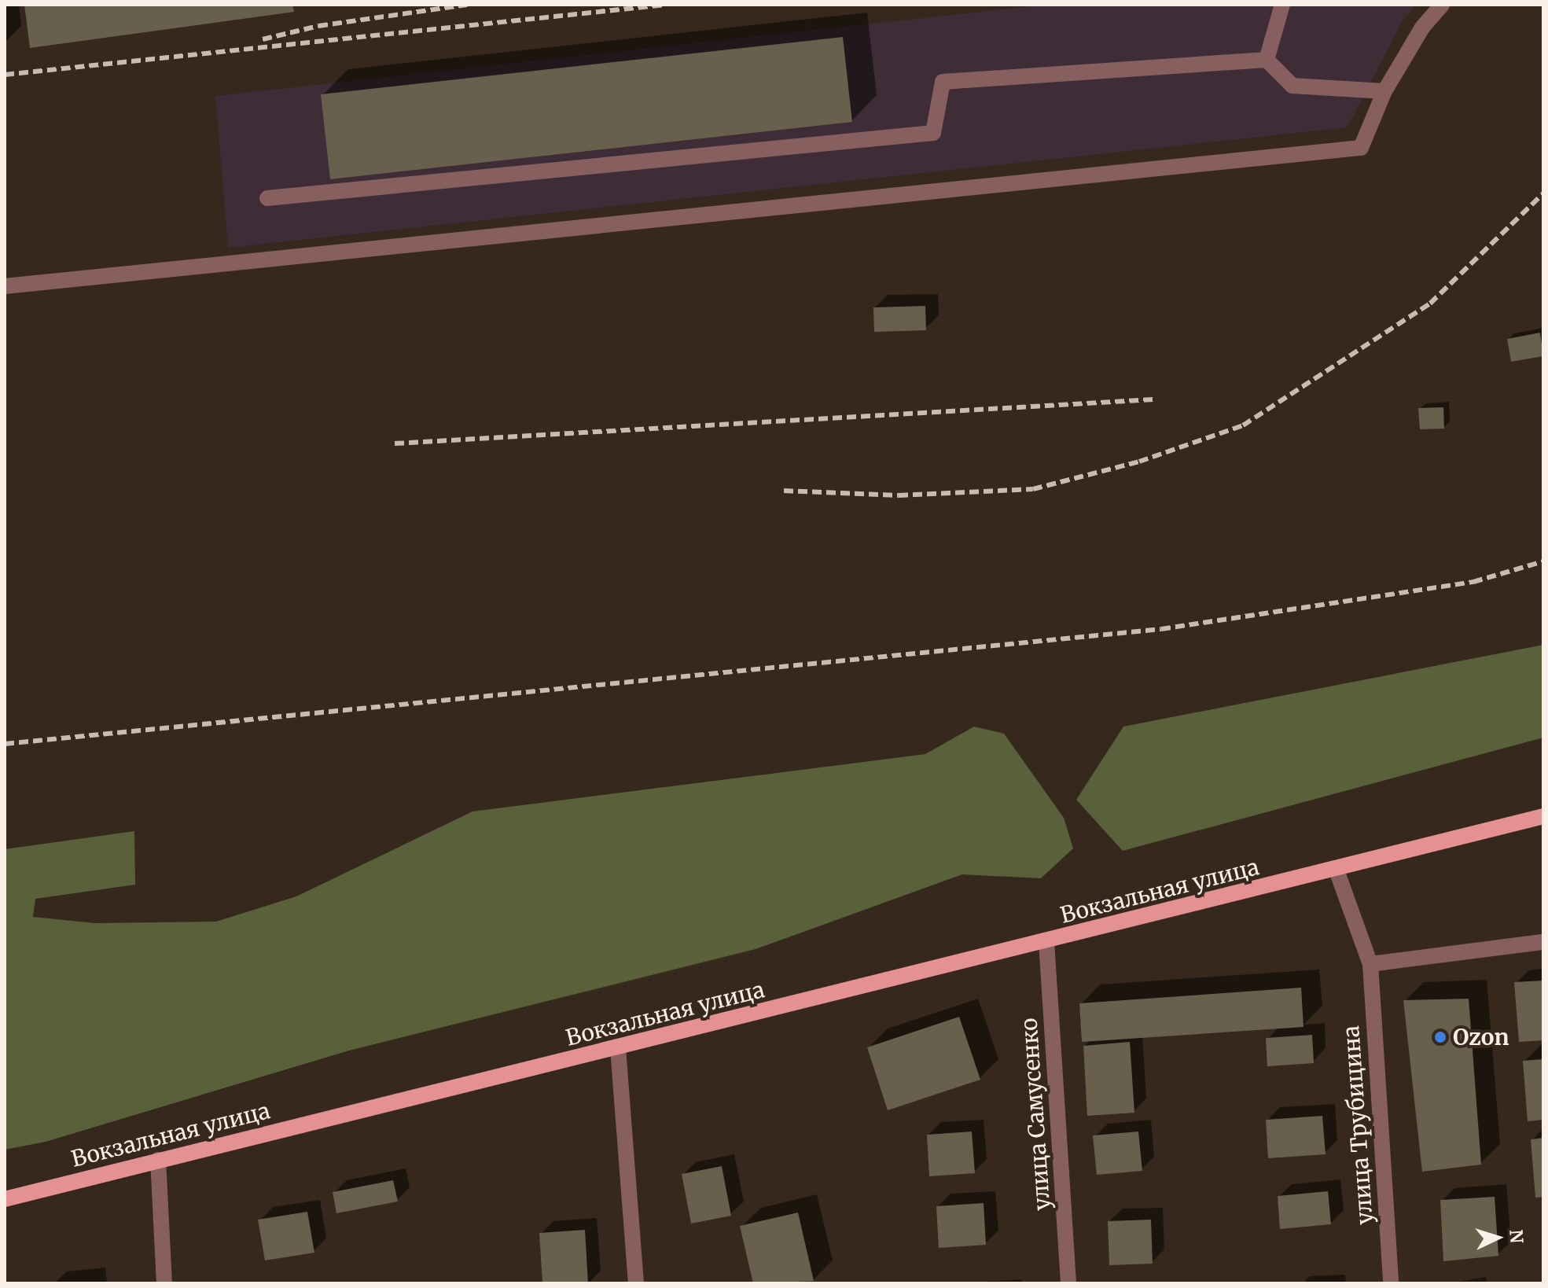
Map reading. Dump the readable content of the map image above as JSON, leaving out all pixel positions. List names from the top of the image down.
{
  "streets": {
    "main road": ["Вокзальная улица"],
    "street": ["улица Самусенко", "улица Трубицина"]
  },
  "crossings": [
    ["Вокзальная улица", "улица Самусенко"]
  ],
  "places": ["Ozon"],
  "north": "right"
}
